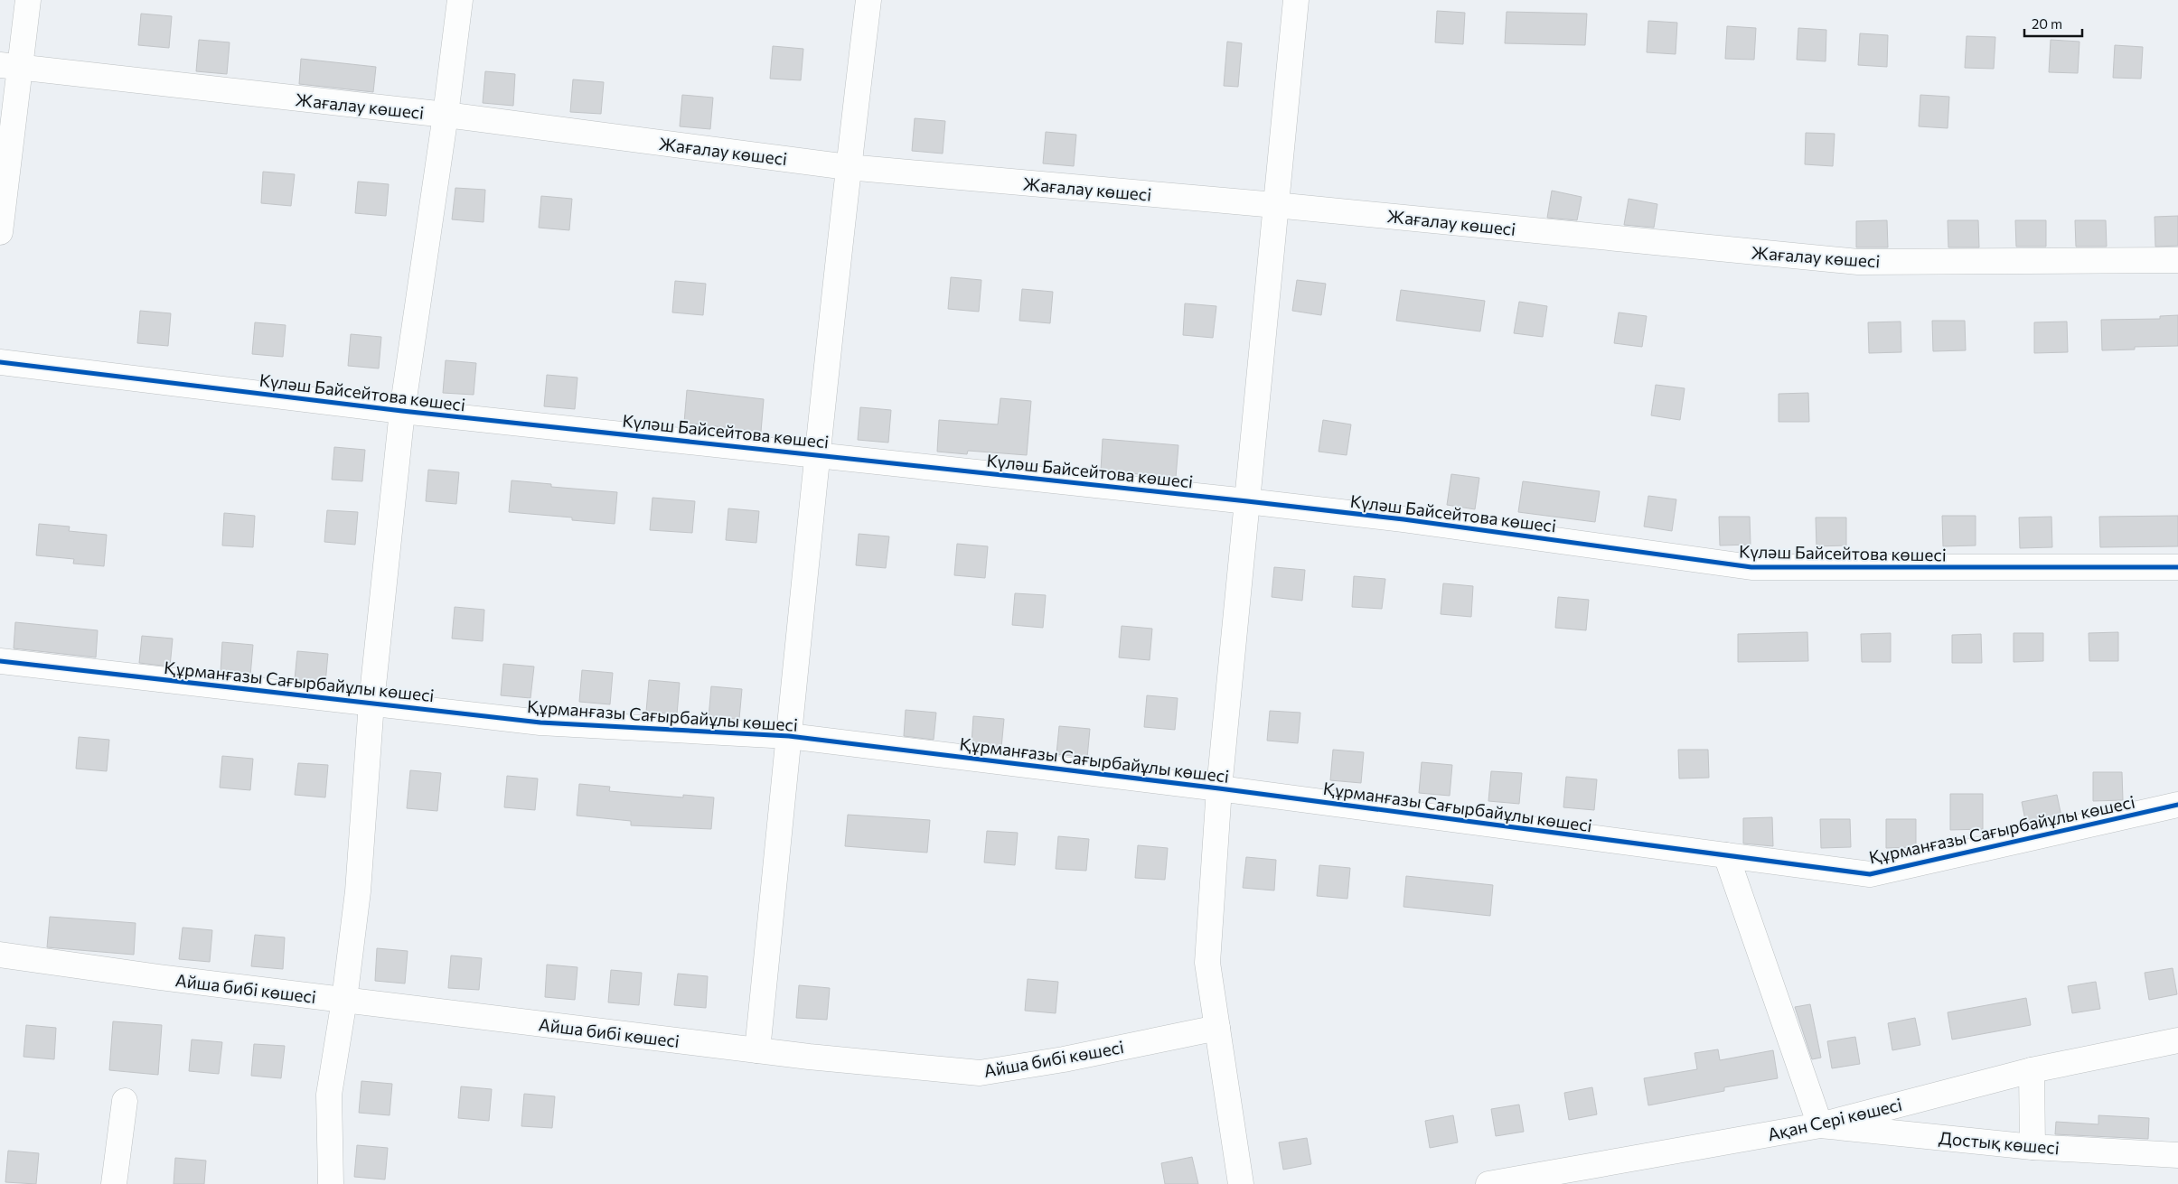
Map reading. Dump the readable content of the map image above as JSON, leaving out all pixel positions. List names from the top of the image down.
{
  "streets": {
    "street": [
      "Жағалау көшесі",
      "Күләш Байсейтова көшесі",
      "Құрманғазы Сағырбайұлы көшесі",
      "Айша бибі көшесі",
      "Ақан Сері көшесі",
      "Достық көшесі"
    ]
  },
  "crossings": [
    ["Ақан Сері көшесі", "Достық көшесі"]
  ],
  "scale_bar": "20 m"
}
